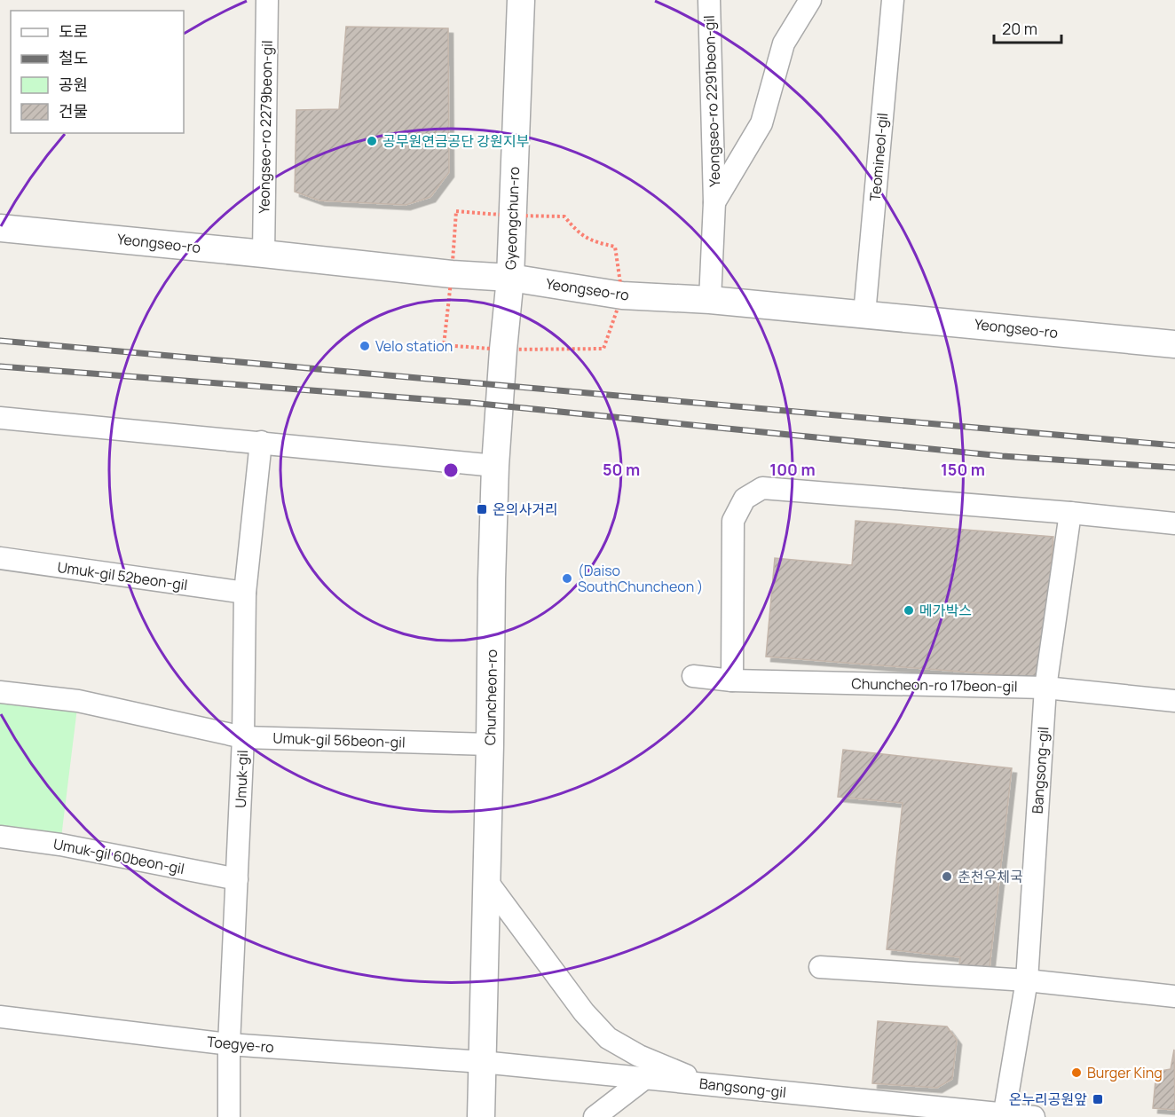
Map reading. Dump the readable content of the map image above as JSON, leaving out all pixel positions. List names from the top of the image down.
{
  "streets": {
    "street": [
      "Yeongseo-ro 2291beon-gil",
      "Yeongseo-ro 2279beon-gil",
      "Teomineol-gil",
      "Gyeongchun-ro",
      "Yeongseo-ro",
      "Umuk-gil 52beon-gil",
      "Chuncheon-ro 17beon-gil",
      "Chuncheon-ro",
      "Umuk-gil 56beon-gil",
      "Bangsong-gil",
      "Umuk-gil",
      "Umuk-gil 60beon-gil",
      "Toegye-ro"
    ]
  },
  "crossings": [
    ["Yeongseo-ro 2291beon-gil", "Yeongseo-ro"],
    ["Yeongseo-ro 2279beon-gil", "Yeongseo-ro"],
    ["Teomineol-gil", "Yeongseo-ro"],
    ["Gyeongchun-ro", "Yeongseo-ro"],
    ["Gyeongchun-ro", "Chuncheon-ro"],
    ["Yeongseo-ro", "Chuncheon-ro"],
    ["Umuk-gil 52beon-gil", "Umuk-gil"],
    ["Chuncheon-ro 17beon-gil", "Bangsong-gil"],
    ["Chuncheon-ro", "Umuk-gil 56beon-gil"],
    ["Chuncheon-ro", "Bangsong-gil"],
    ["Chuncheon-ro", "Toegye-ro"],
    ["Umuk-gil 56beon-gil", "Umuk-gil"],
    ["Bangsong-gil", "Toegye-ro"],
    ["Umuk-gil", "Umuk-gil 60beon-gil"],
    ["Umuk-gil", "Toegye-ro"]
  ],
  "places": {
    "other": [
      "공무원연금공단 강원지부",
      "Velo station",
      "(Daiso SouthChuncheon )",
      "메가박스",
      "춘천우체국",
      "Burger King"
    ],
    "transit": ["온의사거리", "온누리공원앞"]
  },
  "legend": [
    "도로",
    "철도",
    "공원",
    "건물"
  ],
  "scale_bar": "20 m",
  "rings": ["50 m", "100 m", "150 m"]
}
